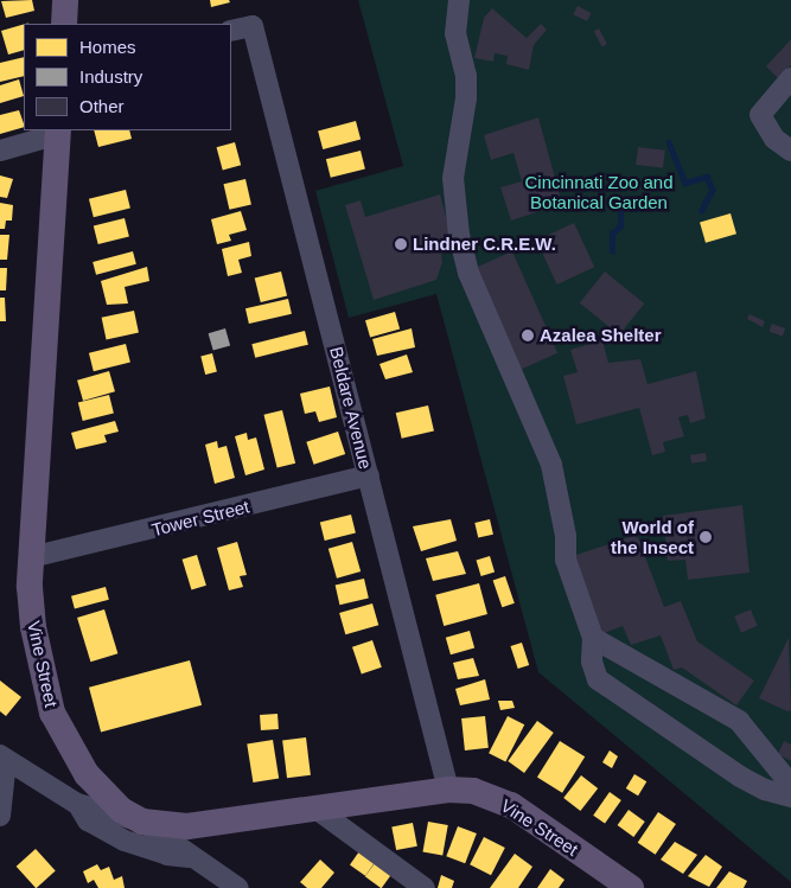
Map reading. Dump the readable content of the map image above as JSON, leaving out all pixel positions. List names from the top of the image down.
{
  "streets": {
    "main road": ["Vine Street"],
    "street": ["Beldare Avenue", "Tower Street"]
  },
  "crossings": [
    ["Beldare Avenue", "Tower Street"],
    ["Beldare Avenue", "Vine Street"],
    ["Tower Street", "Vine Street"]
  ],
  "parks": ["Cincinnati Zoo and Botanical Garden"],
  "places": ["Lindner C.R.E.W.", "Azalea Shelter", "World of the Insect"],
  "legend": ["Homes", "Industry", "Other"]
}
